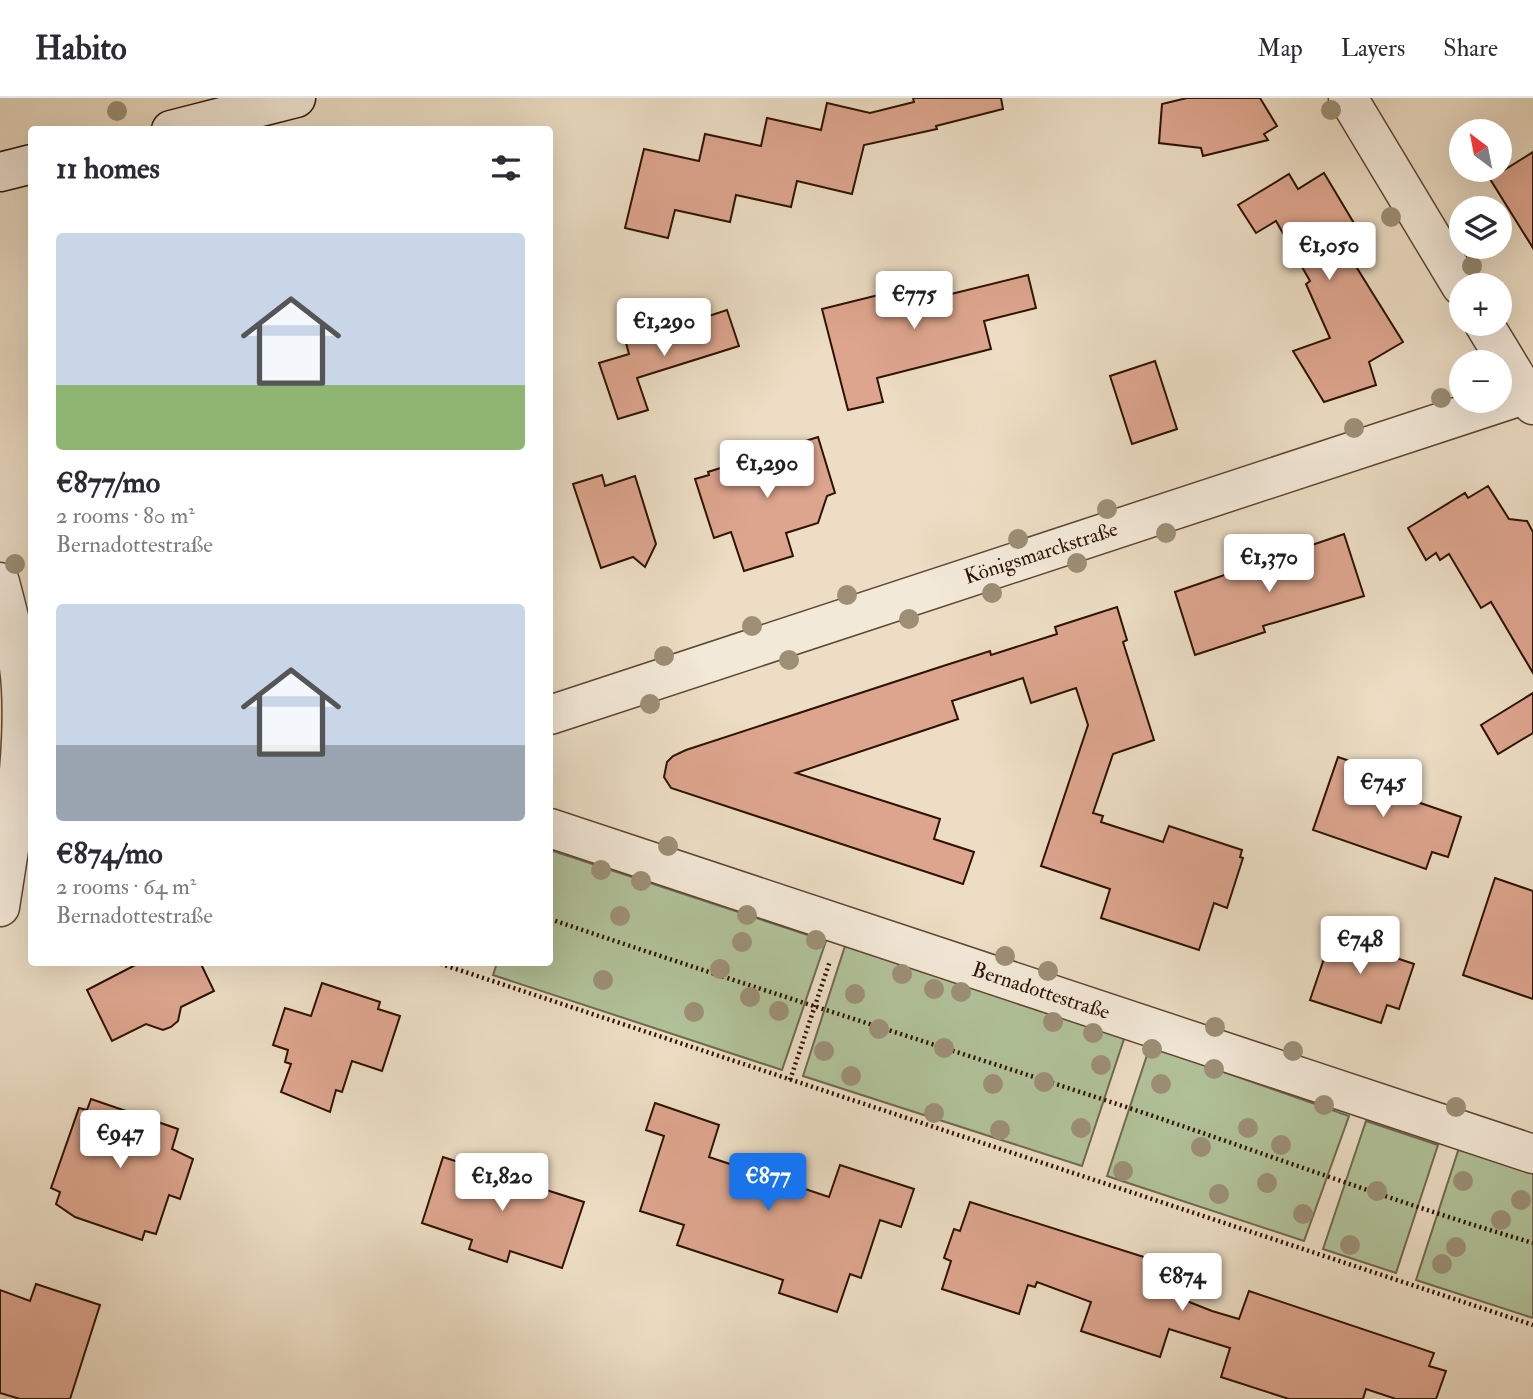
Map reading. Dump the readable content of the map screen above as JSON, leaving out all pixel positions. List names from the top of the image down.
{
  "streets": {
    "street": ["Königsmarckstraße", "Bernadottestraße"]
  },
  "north": "top left",
  "page": {
    "header": "Habito",
    "nav": ["Map", "Layers", "Share"],
    "map_buttons": ["+", "−"],
    "heading": "11 homes",
    "list": [
      {
        "name": "€877/mo",
        "note": "2 rooms · 80 m² · Bernadottestraße"
      },
      {
        "name": "€874/mo",
        "note": "2 rooms · 64 m² · Bernadottestraße"
      }
    ],
    "price": [
      "€1,050",
      "€775",
      "€1,290",
      "€1,290",
      "€1,370",
      "€745",
      "€748",
      "€947",
      "€1,820",
      "€877",
      "€874"
    ]
  }
}
